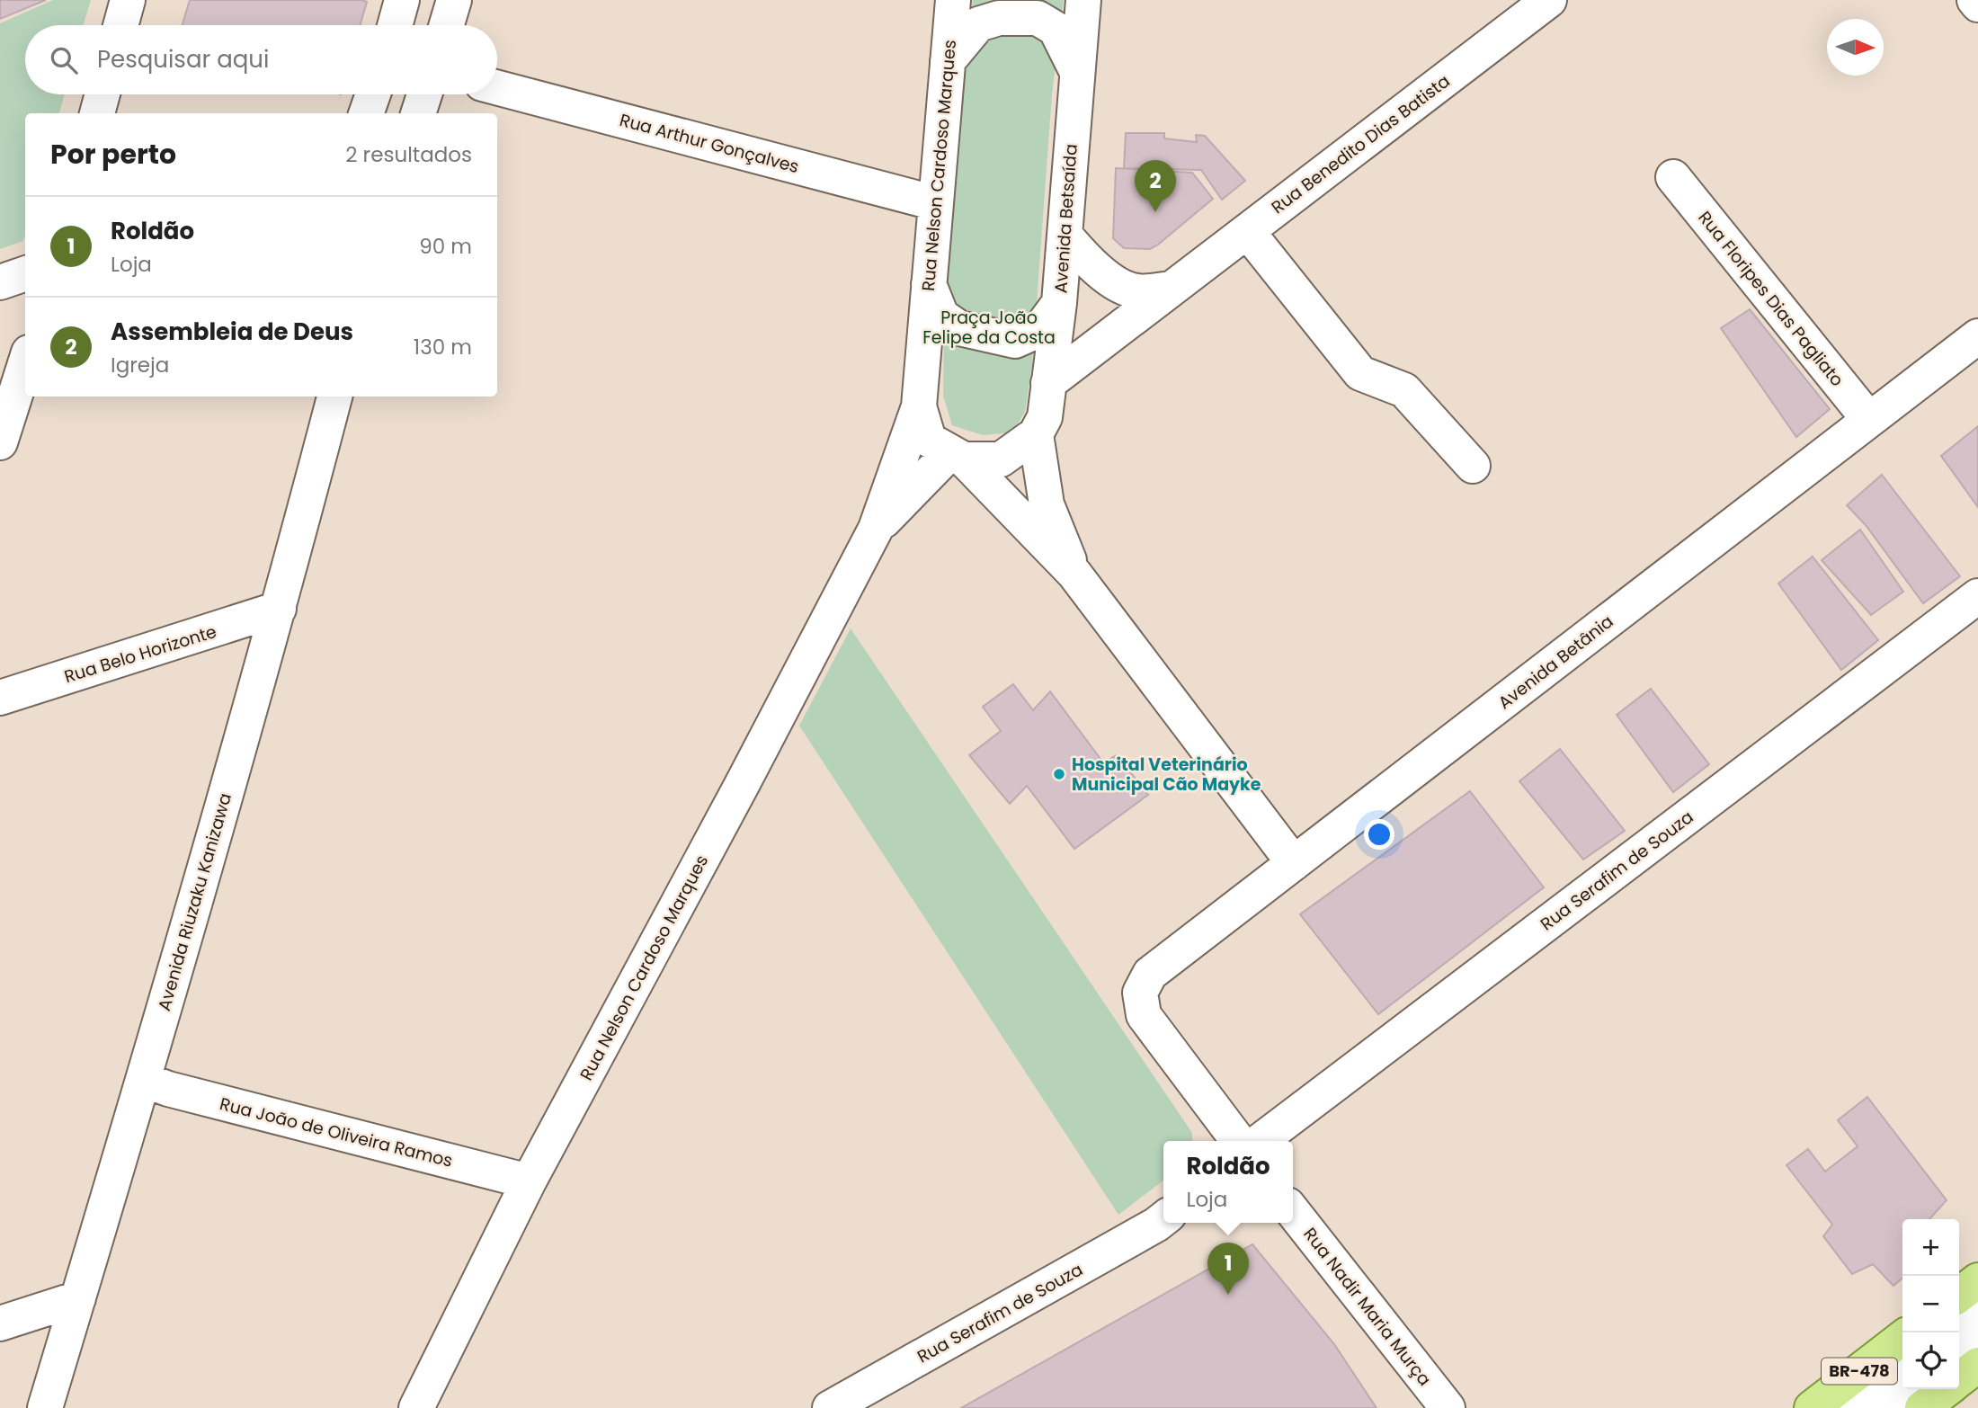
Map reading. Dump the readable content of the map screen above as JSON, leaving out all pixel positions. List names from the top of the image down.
{
  "streets": {
    "main road": ["BR-478"],
    "street": [
      "Rua Arthur Gonçalves",
      "Rua Benedito Dias Batista",
      "Rua Nelson Cardoso Marques",
      "Avenida Betsaída",
      "Rua Floripes Dias Pagliato",
      "Rua Belo Horizonte",
      "Avenida Betânia",
      "Rua Serafim de Souza",
      "Avenida Riuzaku Kanizawa",
      "Rua João de Oliveira Ramos",
      "Rua Nadir Maria Murça"
    ]
  },
  "crossings": [
    ["Rua Arthur Gonçalves", "Rua Nelson Cardoso Marques"],
    ["Rua Benedito Dias Batista", "Avenida Betsaída"],
    ["Rua Nelson Cardoso Marques", "Avenida Betsaída"],
    ["Rua Nelson Cardoso Marques", "Rua João de Oliveira Ramos"],
    ["Avenida Betsaída", "Avenida Betânia"],
    ["Rua Floripes Dias Pagliato", "Avenida Betânia"],
    ["Rua Belo Horizonte", "Avenida Riuzaku Kanizawa"],
    ["Avenida Riuzaku Kanizawa", "Rua João de Oliveira Ramos"]
  ],
  "parks": ["Praça João Felipe da Costa"],
  "places": ["Hospital Veterinário Municipal Cão Mayke"],
  "north": "right",
  "page": {
    "search": "Pesquisar aqui",
    "heading": ["Por perto", "2 resultados"],
    "pins": ["2", "1"],
    "list": [
      {
        "mark": "1",
        "name": "Roldão",
        "note": "Loja",
        "value": "90 m"
      },
      {
        "mark": "2",
        "name": "Assembleia de Deus",
        "note": "Igreja",
        "value": "130 m"
      }
    ],
    "popup": ["Roldão", "Loja"],
    "map_buttons": ["+", "−"]
  }
}
